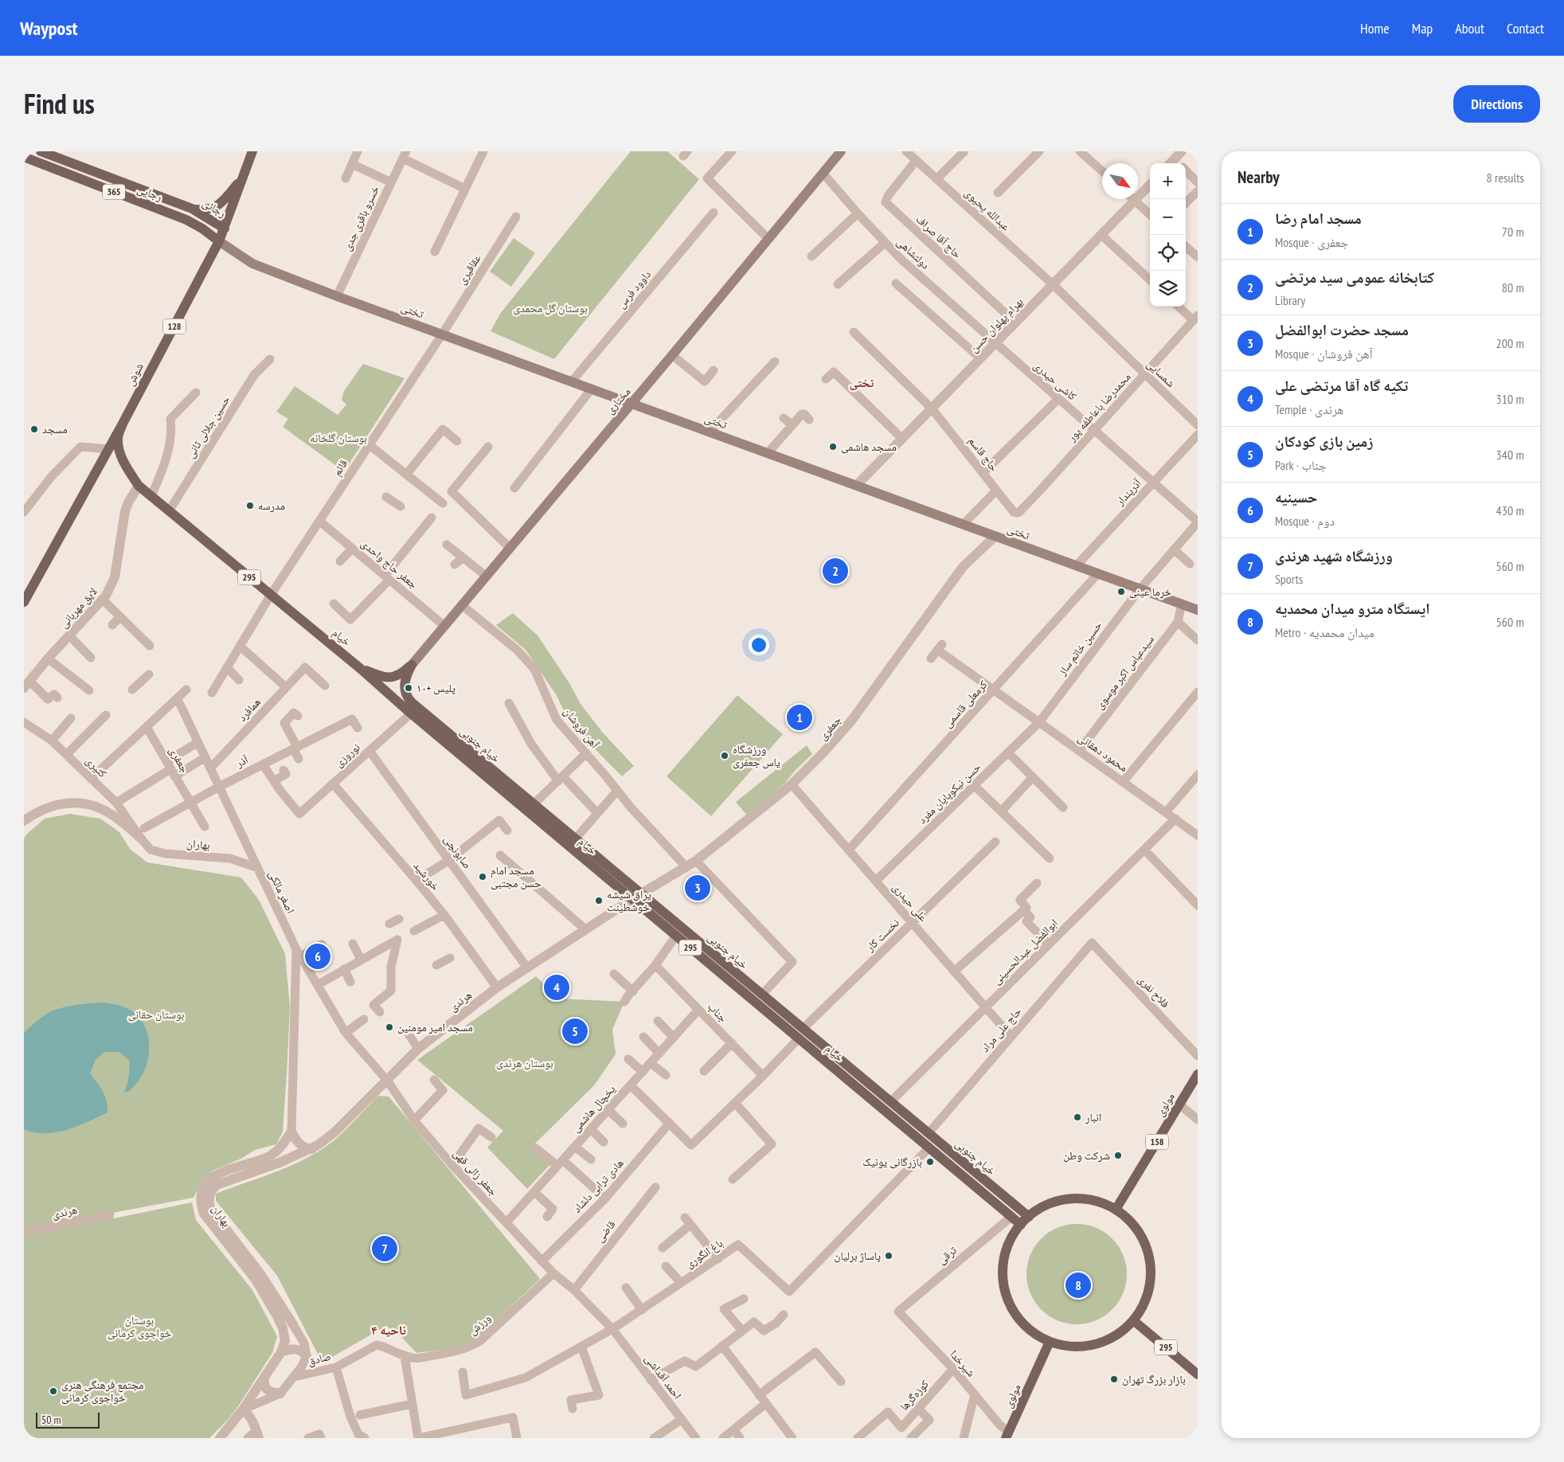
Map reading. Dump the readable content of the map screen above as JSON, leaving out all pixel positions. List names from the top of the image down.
{
  "streets": {
    "main road": [
      "365",
      "رجایی",
      "رجائی",
      "تختی",
      "128",
      "شوش",
      "مختاری",
      "295",
      "خیام",
      "خیام جنوبی",
      "مولوی",
      "158"
    ],
    "street": [
      "عبدالله یحیوی",
      "خسرو باقری جدی",
      "حاج آقا صراف",
      "دولتشاهی",
      "عقاقیری",
      "داوود فرس",
      "بهرام پهلوان حسن",
      "شمسایی",
      "کاشی حیدری",
      "محمدرضا باعاطفه پور",
      "حسین جلالی ثانی",
      "حاج قاسم",
      "قائم",
      "آذرپندار",
      "جعفر حاج واحدی",
      "لایق مهربانی",
      "حسین خاتم ساز",
      "سیدعباس اکبر موسوی",
      "کرمعلی قاسمی",
      "همافرد",
      "آهن فروشان",
      "جعفری",
      "محمود دهقانی",
      "نوروزی",
      "آذر",
      "کثیری",
      "حسن نیکوپایان مفرد",
      "بهاران",
      "صابونچی",
      "خورشید",
      "اصغر مالکی",
      "علی حیدری",
      "نخست کار",
      "ابوالفضل عبدالحسینی",
      "فلاح نفری",
      "هرندی",
      "جناب",
      "حاج علی مراد",
      "یخچال هاشمی",
      "جعفر زالی قهی",
      "هادی ترابی دلشاد",
      "قاضی",
      "باغ انگوری",
      "ترقی",
      "ورزش",
      "صادق",
      "شیرخدا",
      "احمد آقداشی",
      "کوزه‌گرها"
    ]
  },
  "crossings": [
    ["365", "رجایی"],
    ["365", "رجائی"],
    ["365", "شوش"],
    ["رجایی", "رجائی"],
    ["رجایی", "تختی"],
    ["رجایی", "شوش"],
    ["رجائی", "شوش"],
    ["عبدالله یحیوی", "حاج آقا صراف"],
    ["عبدالله یحیوی", "بهرام پهلوان حسن"],
    ["عبدالله یحیوی", "شمسایی"],
    ["خسرو باقری جدی", "تختی"],
    ["حاج آقا صراف", "بهرام پهلوان حسن"],
    ["دولتشاهی", "بهرام پهلوان حسن"],
    ["دولتشاهی", "کاشی حیدری"],
    ["دولتشاهی", "مختاری"],
    ["عقاقیری", "تختی"],
    ["عقاقیری", "قائم"],
    ["داوود فرس", "تختی"],
    ["تختی", "بهرام پهلوان حسن"],
    ["تختی", "شوش"],
    ["تختی", "مختاری"],
    ["تختی", "قائم"],
    ["تختی", "آذرپندار"],
    ["تختی", "حسین خاتم ساز"],
    ["تختی", "سیدعباس اکبر موسوی"],
    ["تختی", "کرمعلی قاسمی"],
    ["تختی", "جعفری"],
    ["بهرام پهلوان حسن", "کاشی حیدری"],
    ["بهرام پهلوان حسن", "حاج قاسم"],
    ["شمسایی", "محمدرضا باعاطفه پور"],
    ["شوش", "295"],
    ["کاشی حیدری", "محمدرضا باعاطفه پور"],
    ["کاشی حیدری", "آذرپندار"],
    ["کاشی حیدری", "حسین خاتم ساز"],
    ["مختاری", "جعفر حاج واحدی"],
    ["مختاری", "295"],
    ["مختاری", "آهن فروشان"],
    ["مختاری", "خیام جنوبی"],
    ["محمدرضا باعاطفه پور", "حاج قاسم"],
    ["حسین جلالی ثانی", "خیام"],
    ["قائم", "جعفر حاج واحدی"],
    ["قائم", "خیام"],
    ["295", "لایق مهربانی"],
    ["295", "خیام"],
    ["295", "خیام جنوبی"],
    ["لایق مهربانی", "خیام"],
    ["خیام", "نوروزی"],
    ["خیام", "هرندی"],
    ["خیام", "باغ انگوری"],
    ["خیام", "ترقی"],
    ["حسین خاتم ساز", "محمود دهقانی"],
    ["حسین خاتم ساز", "حسن نیکوپایان مفرد"],
    ["سیدعباس اکبر موسوی", "محمود دهقانی"],
    ["کرمعلی قاسمی", "محمود دهقانی"],
    ["کرمعلی قاسمی", "علی حیدری"],
    ["همافرد", "اصغر مالکی"],
    ["آهن فروشان", "جعفری"],
    ["جعفری", "خیام جنوبی"],
    ["جعفری", "آذر"],
    ["جعفری", "علی حیدری"],
    ["جعفری", "هرندی"],
    ["خیام جنوبی", "نخست کار"],
    ["خیام جنوبی", "ابوالفضل عبدالحسینی"],
    ["خیام جنوبی", "هرندی"],
    ["خیام جنوبی", "حاج علی مراد"],
    ["محمود دهقانی", "حسن نیکوپایان مفرد"],
    ["محمود دهقانی", "ابوالفضل عبدالحسینی"],
    ["نوروزی", "صابونچی"],
    ["نوروزی", "خورشید"],
    ["آذر", "اصغر مالکی"],
    ["کثیری", "بهاران"],
    ["حسن نیکوپایان مفرد", "علی حیدری"],
    ["بهاران", "اصغر مالکی"],
    ["بهاران", "هرندی"],
    ["صابونچی", "هرندی"],
    ["خورشید", "هرندی"],
    ["اصغر مالکی", "هرندی"],
    ["اصغر مالکی", "جعفر زالی قهی"],
    ["علی حیدری", "نخست کار"],
    ["علی حیدری", "ابوالفضل عبدالحسینی"],
    ["علی حیدری", "حاج علی مراد"],
    ["فلاح نفری", "حاج علی مراد"],
    ["هرندی", "جعفر زالی قهی"],
    ["جناب", "یخچال هاشمی"],
    ["مولوی", "شیرخدا"],
    ["یخچال هاشمی", "جعفر زالی قهی"],
    ["جعفر زالی قهی", "هادی ترابی دلشاد"],
    ["جعفر زالی قهی", "قاضی"],
    ["جعفر زالی قهی", "ورزش"],
    ["جعفر زالی قهی", "احمد آقداشی"],
    ["قاضی", "احمد آقداشی"],
    ["باغ انگوری", "احمد آقداشی"],
    ["ترقی", "شیرخدا"],
    ["ورزش", "صادق"],
    ["شیرخدا", "کوزه‌گرها"]
  ],
  "districts": ["تختی", "ناحیه ۴"],
  "parks": [
    "بوستان گل محمدی",
    "بوستان گلخانه",
    "بوستان حقانی",
    "بوستان هرندی",
    "بوستان خواجوی کرمانی"
  ],
  "places": [
    "مسجد",
    "مسجد هاشمی",
    "مدرسه",
    "خرما عینی",
    "پلیس +۱۰",
    "ورزشگاه یاس جعفری",
    "مسجد امام حسن مجتبی",
    "یراق شیشه خوشطینت",
    "مسجد امیر مومنین",
    "انبار",
    "شرکت وطن",
    "بازرگانی یونیک",
    "پاساژ برلیان",
    "بازار بزرگ تهران",
    "مجتمع فرهنگی هنری خواجوی كرمانی"
  ],
  "scale_bar": "50 m",
  "north": "bottom right",
  "page": {
    "header": "Waypost",
    "nav": [
      "Home",
      "Map",
      "About",
      "Contact"
    ],
    "title": "Find us",
    "buttons": "Directions",
    "heading": ["Nearby", "8 results"],
    "map_buttons": ["+", "−"],
    "list": [
      {
        "mark": "1",
        "name": "مسجد امام رضا",
        "note": "Mosque · جعفری",
        "value": "70 m"
      },
      {
        "mark": "2",
        "name": "کتابخانه عمومی سید مرتضی",
        "note": "Library",
        "value": "80 m"
      },
      {
        "mark": "3",
        "name": "مسجد حضرت ابوالفضل",
        "note": "Mosque · آهن فروشان",
        "value": "200 m"
      },
      {
        "mark": "4",
        "name": "تکیه گاه آقا مرتضی علی",
        "note": "Temple · هرندی",
        "value": "310 m"
      },
      {
        "mark": "5",
        "name": "زمین بازی کودکان",
        "note": "Park · جناب",
        "value": "340 m"
      },
      {
        "mark": "6",
        "name": "حسینیه",
        "note": "Mosque · دوم",
        "value": "430 m"
      },
      {
        "mark": "7",
        "name": "ورزشگاه شهید هرندی",
        "note": "Sports",
        "value": "560 m"
      },
      {
        "mark": "8",
        "name": "ایستگاه مترو میدان محمدیه",
        "note": "Metro · میدان محمدیه",
        "value": "560 m"
      }
    ],
    "pins": [
      "2",
      "1",
      "3",
      "6",
      "4",
      "5",
      "7",
      "8"
    ],
    "scale": "50 m"
  }
}
